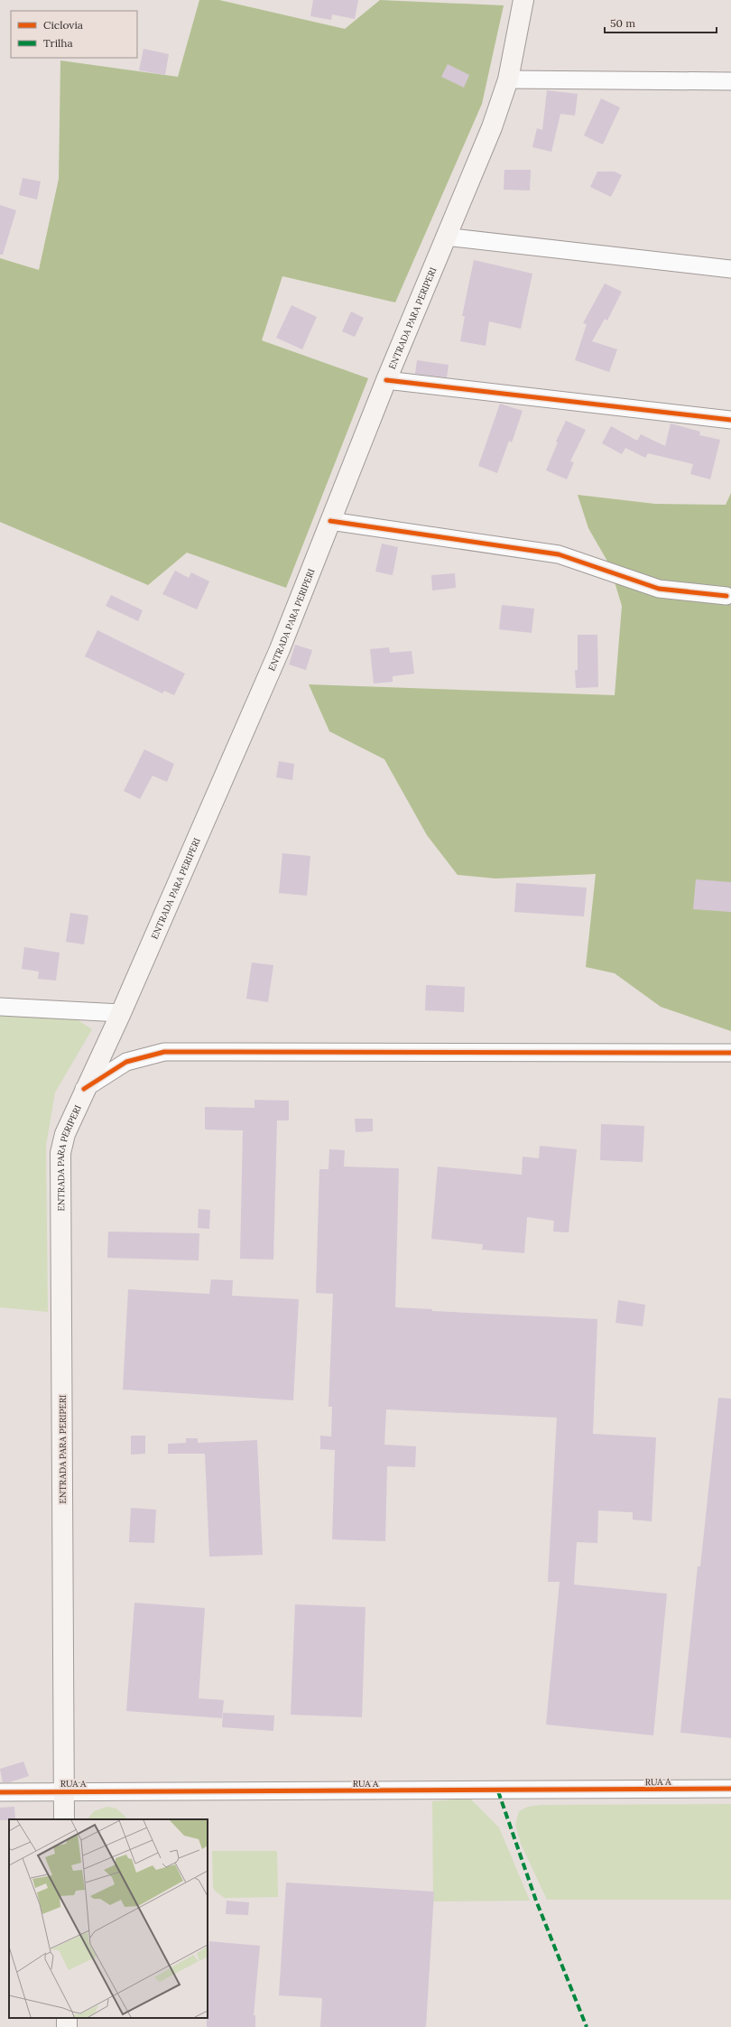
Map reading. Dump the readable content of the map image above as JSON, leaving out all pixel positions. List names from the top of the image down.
{
  "streets": {
    "main road": ["ENTRADA PARA PERIPERI"],
    "street": ["RUA A"]
  },
  "crossings": [
    ["ENTRADA PARA PERIPERI", "RUA A"]
  ],
  "legend": ["Ciclovia", "Trilha"],
  "scale_bar": "50 m"
}
